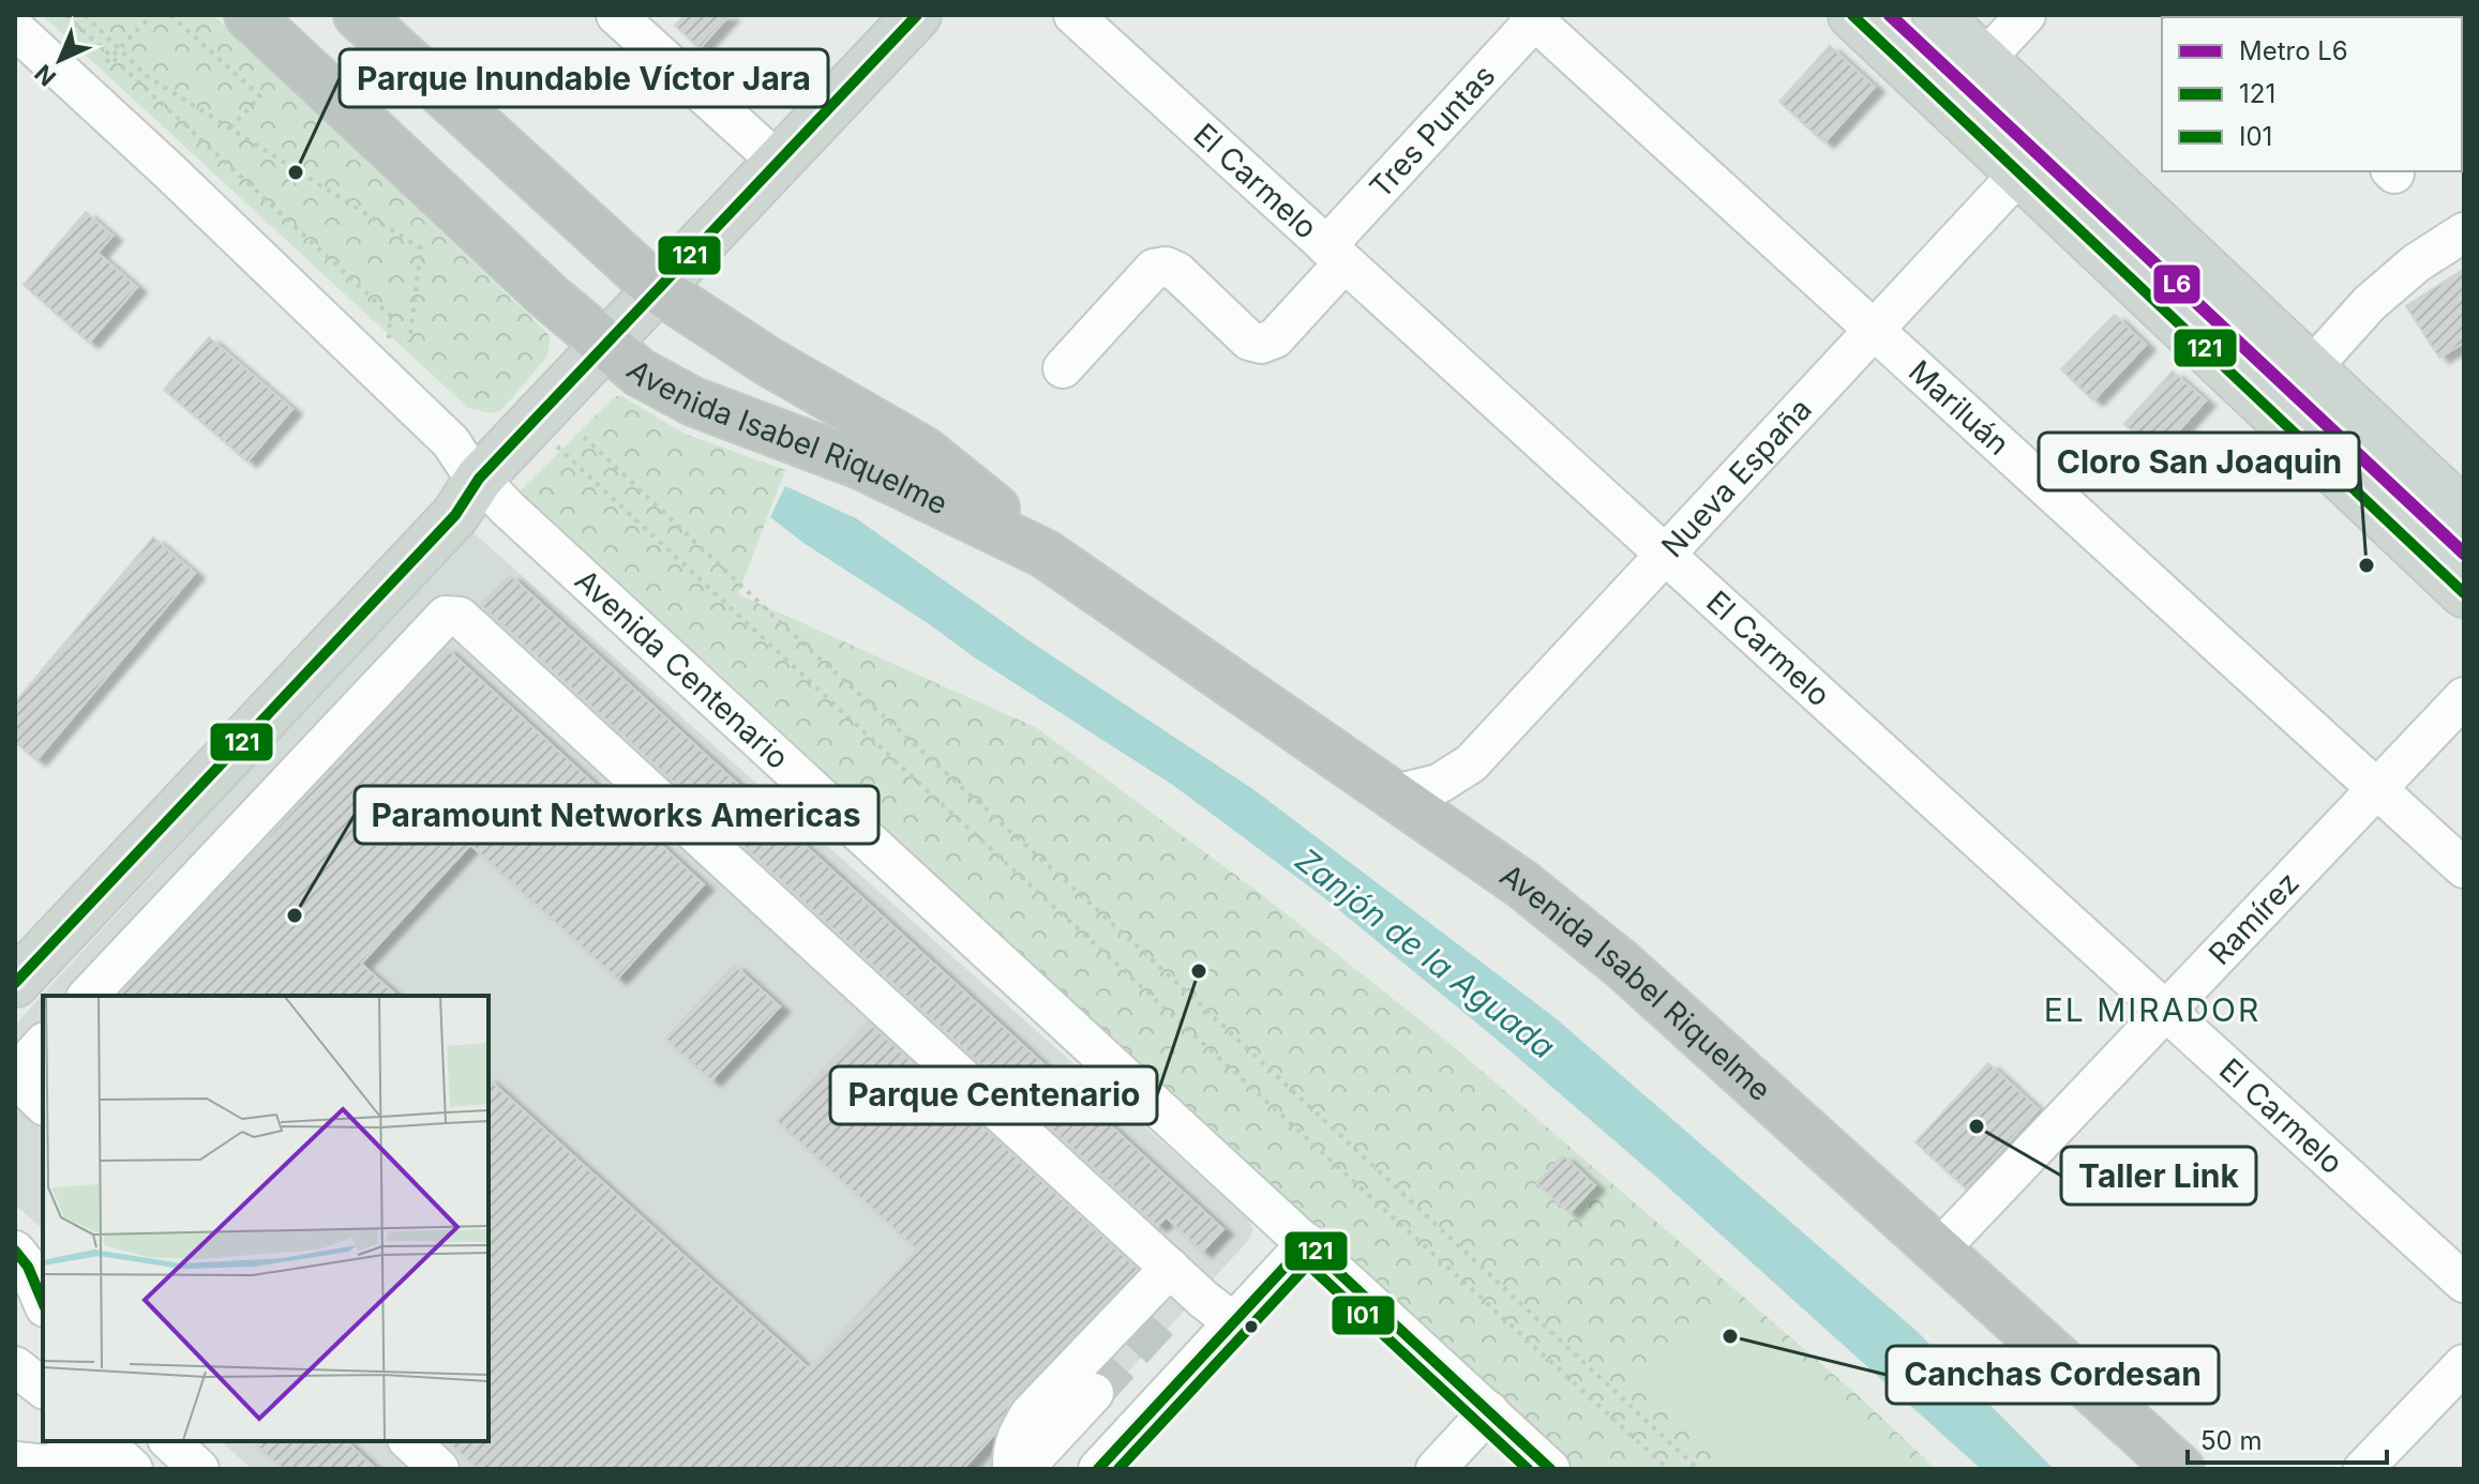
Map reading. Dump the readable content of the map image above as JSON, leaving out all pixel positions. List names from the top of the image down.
{
  "streets": {
    "highway": ["Avenida Isabel Riquelme"],
    "street": [
      "Tres Puntas",
      "El Carmelo",
      "Mariluán",
      "Nueva España",
      "Avenida Centenario",
      "Ramírez"
    ]
  },
  "crossings": [
    ["Tres Puntas", "El Carmelo"],
    ["Tres Puntas", "Mariluán"],
    ["El Carmelo", "Nueva España"],
    ["El Carmelo", "Ramírez"],
    ["Mariluán", "Nueva España"],
    ["Mariluán", "Ramírez"],
    ["Avenida Isabel Riquelme", "Nueva España"],
    ["Avenida Isabel Riquelme", "Ramírez"]
  ],
  "districts": ["EL MIRADOR"],
  "water": ["Zanjón de la Aguada"],
  "places": [
    "Parque Inundable Víctor Jara",
    "Cloro San Joaquin",
    "Paramount Networks Americas",
    "Parque Centenario",
    "Taller Link",
    "Canchas Cordesan"
  ],
  "lines": ["metro line L6", "transit line 121", "transit line I01"],
  "legend": ["Metro L6", "121", "I01"],
  "scale_bar": "50 m",
  "north": "bottom left"
}
